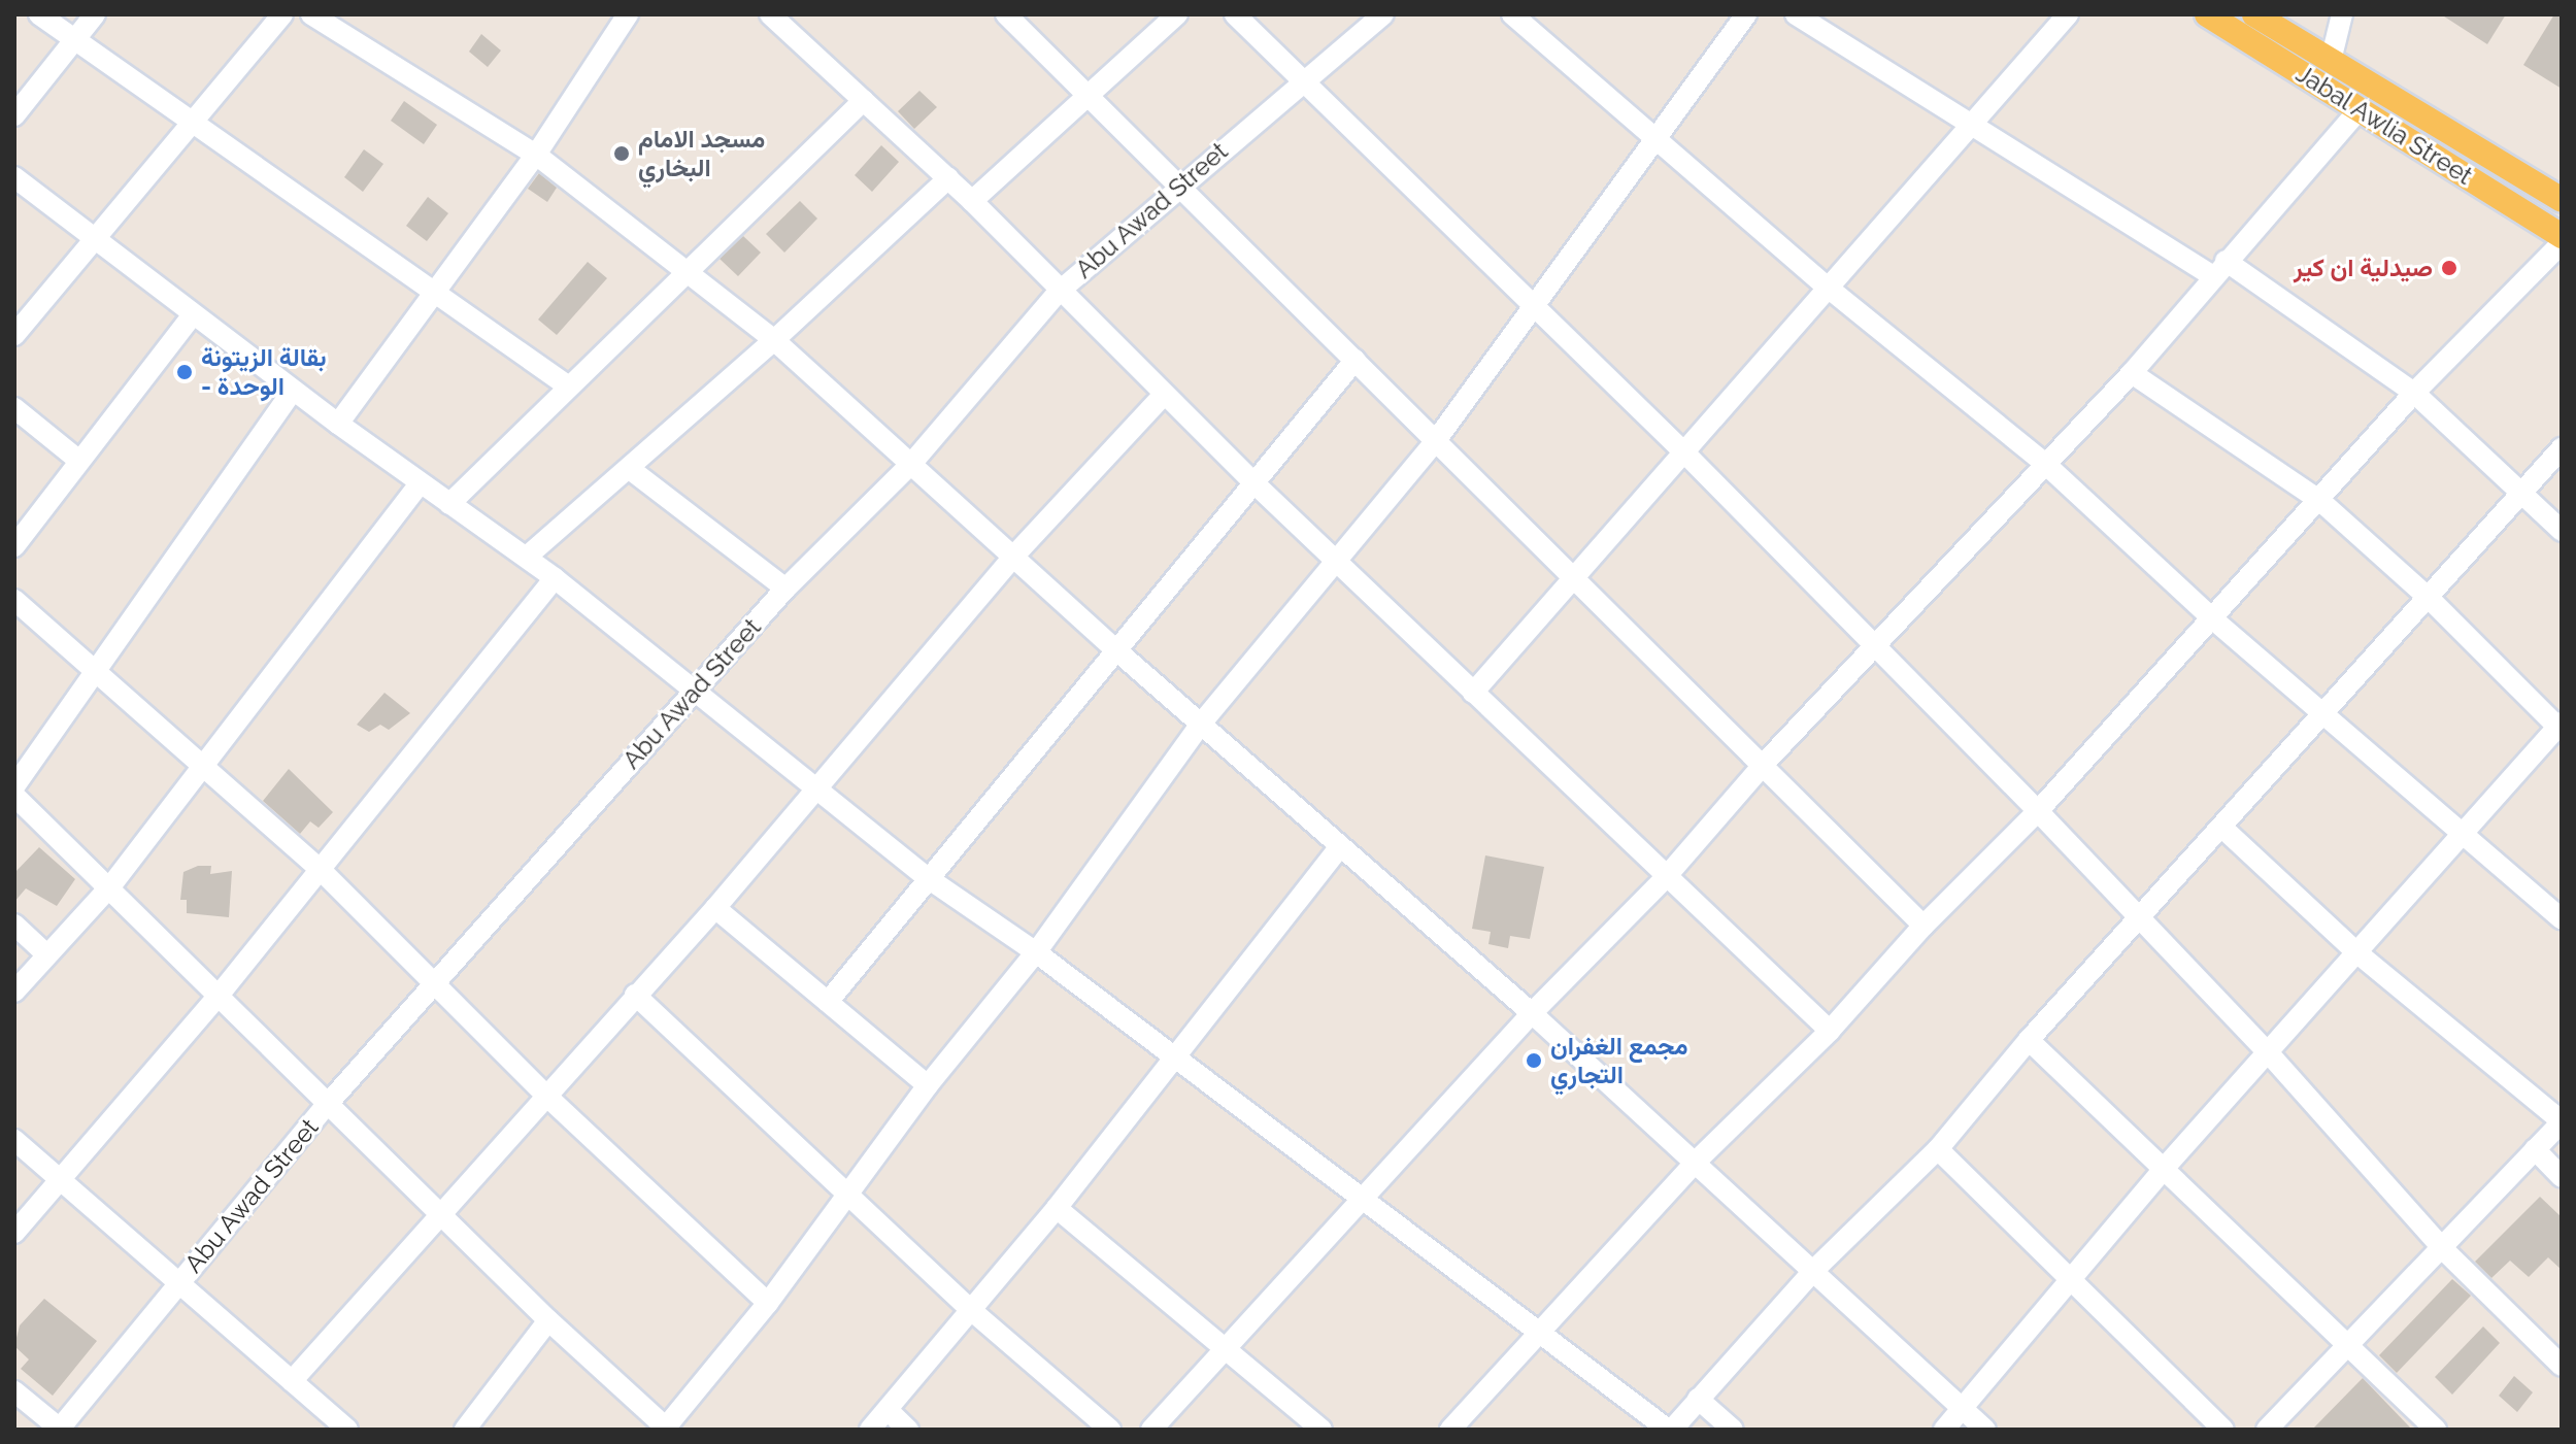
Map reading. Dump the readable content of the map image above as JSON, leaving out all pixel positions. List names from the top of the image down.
{
  "streets": {
    "main road": ["Jabal Awlia Street"],
    "street": ["Abu Awad Street"]
  },
  "places": [
    "مسجد الامام البخاري",
    "صيدلية ان كير",
    "بقالة الزيتونة - الوحدة",
    "مجمع الغفران التجاري"
  ]
}
